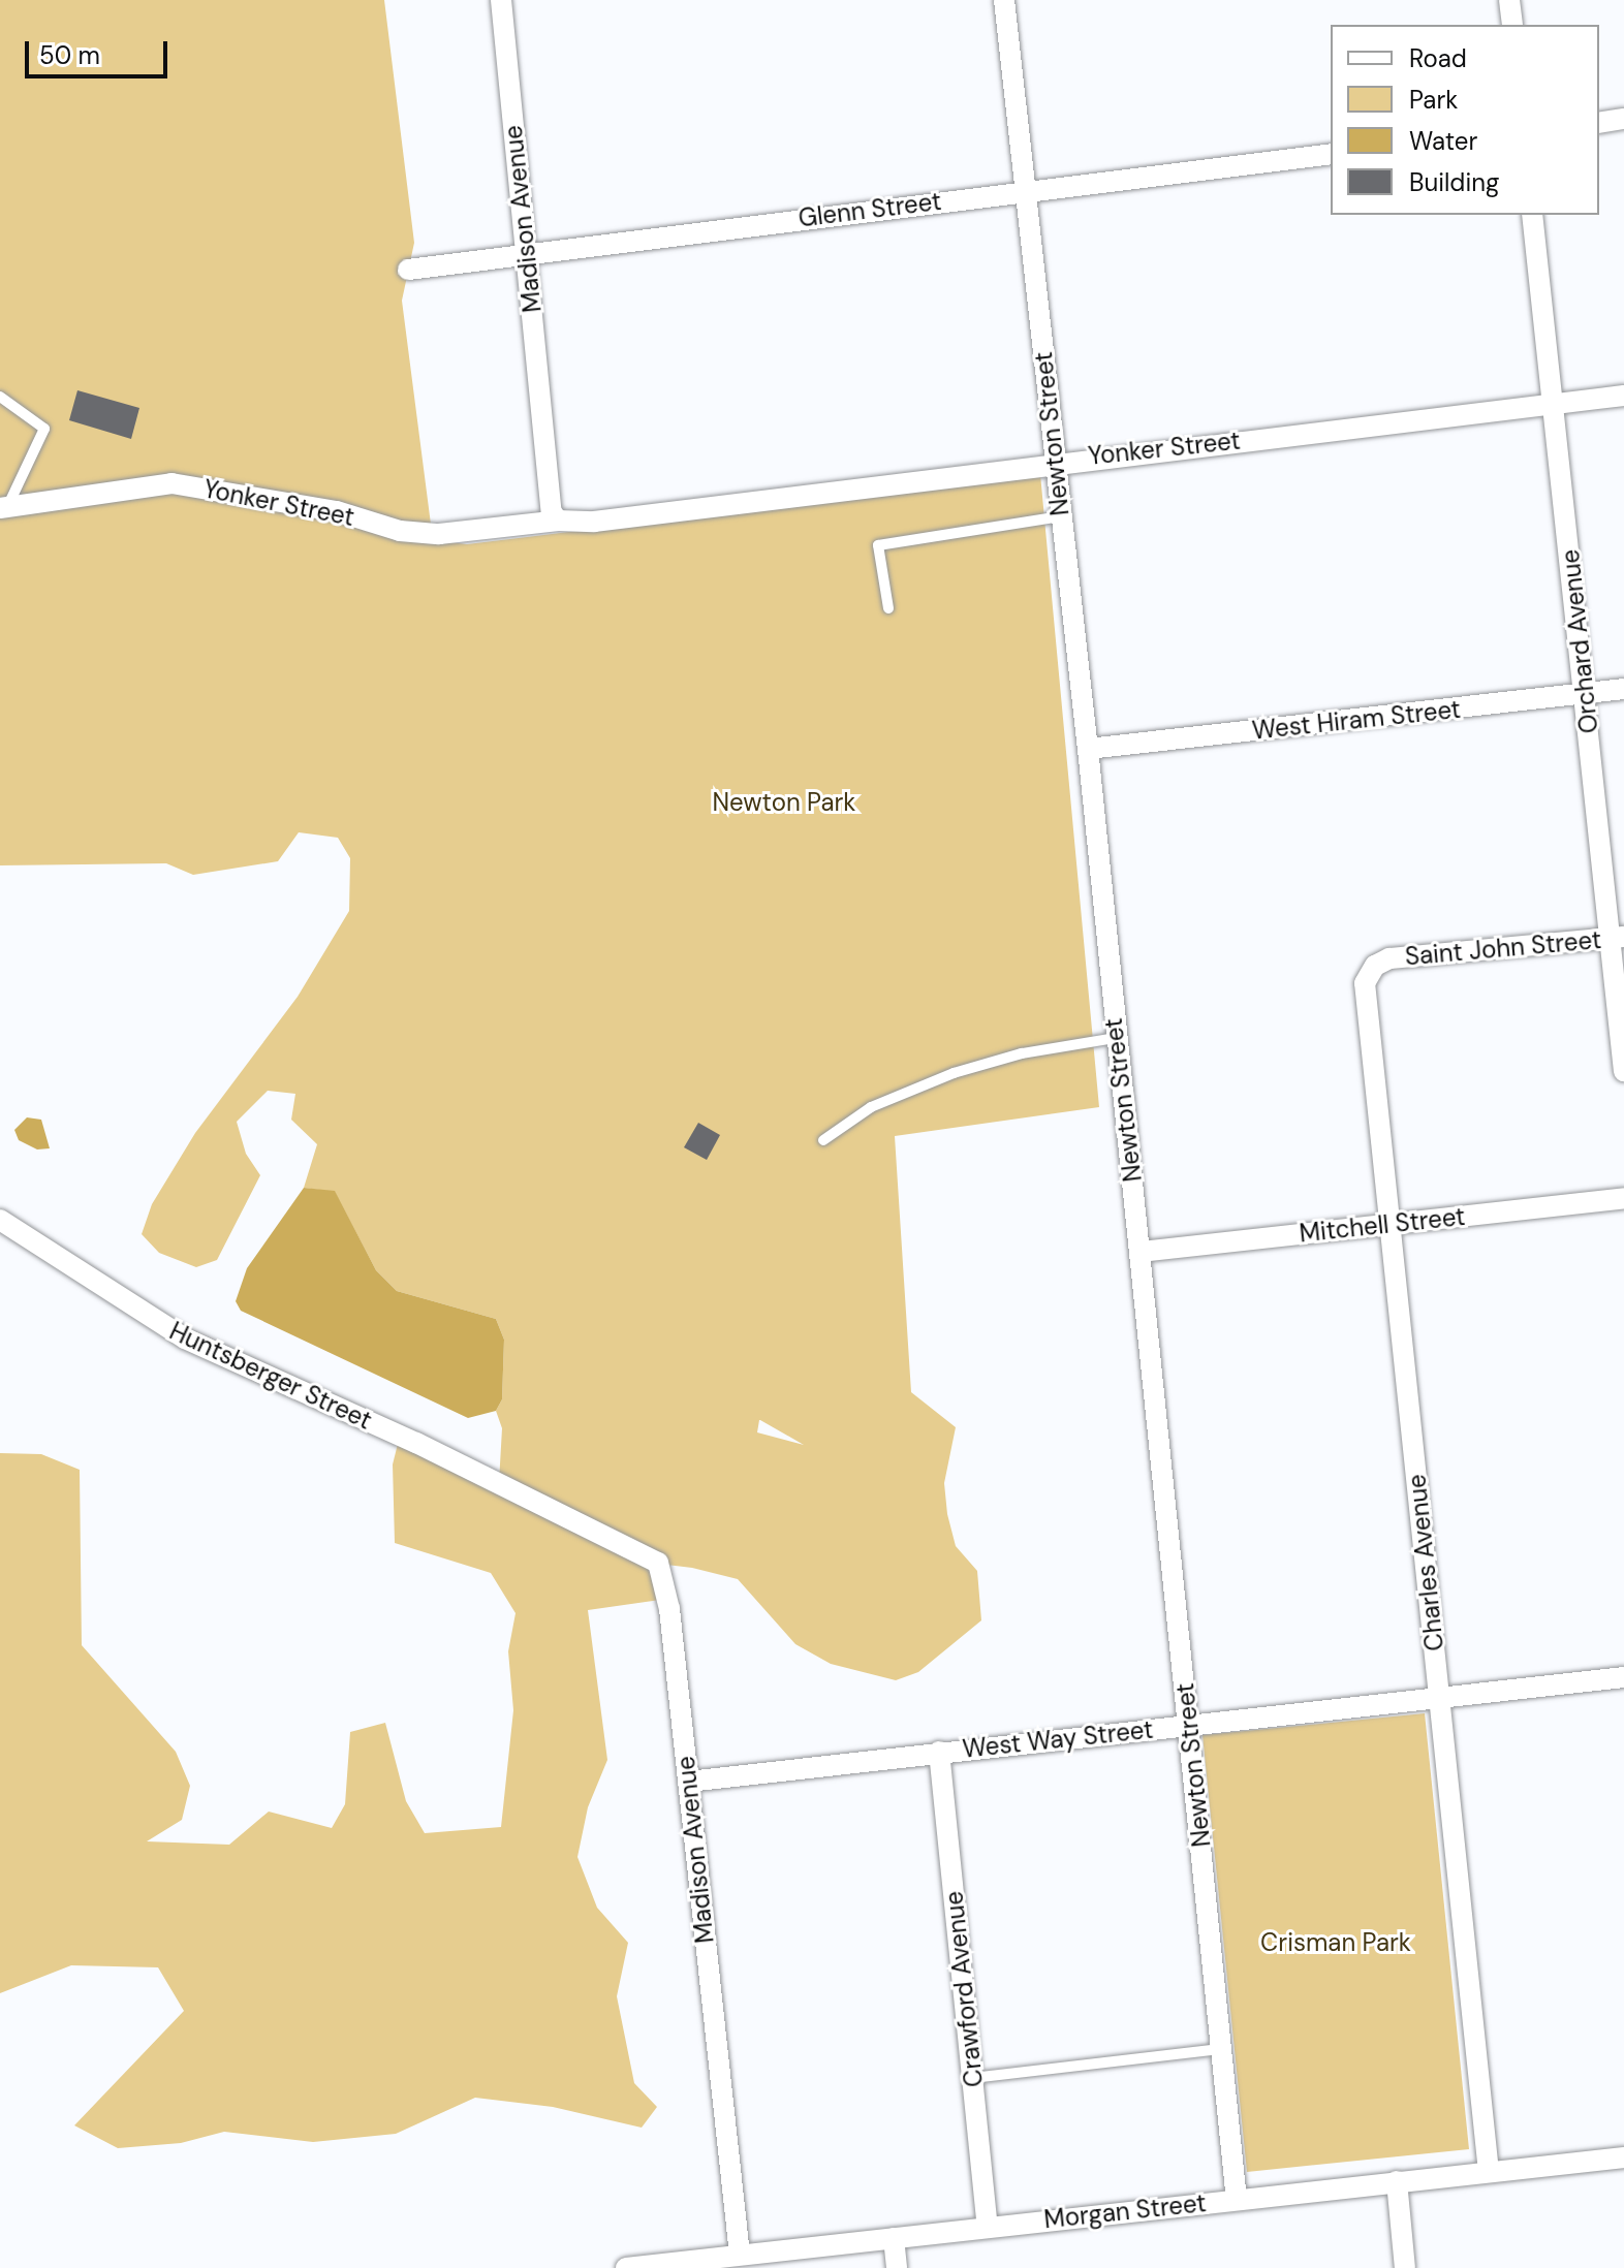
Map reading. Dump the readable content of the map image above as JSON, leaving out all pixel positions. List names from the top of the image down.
{
  "streets": {
    "street": [
      "Glenn Street",
      "Madison Avenue",
      "Newton Street",
      "Yonker Street",
      "Orchard Avenue",
      "West Hiram Street",
      "Saint John Street",
      "Mitchell Street",
      "Huntsberger Street",
      "Charles Avenue",
      "West Way Street",
      "Crawford Avenue",
      "Morgan Street"
    ]
  },
  "crossings": [
    ["Glenn Street", "Madison Avenue"],
    ["Glenn Street", "Newton Street"],
    ["Madison Avenue", "Yonker Street"],
    ["Madison Avenue", "Huntsberger Street"],
    ["Madison Avenue", "West Way Street"],
    ["Madison Avenue", "Morgan Street"],
    ["Newton Street", "Yonker Street"],
    ["Newton Street", "West Hiram Street"],
    ["Newton Street", "Mitchell Street"],
    ["Newton Street", "West Way Street"],
    ["Newton Street", "Morgan Street"],
    ["Yonker Street", "Orchard Avenue"],
    ["Orchard Avenue", "West Hiram Street"],
    ["Orchard Avenue", "Saint John Street"],
    ["Saint John Street", "Charles Avenue"],
    ["Mitchell Street", "Charles Avenue"],
    ["Charles Avenue", "West Way Street"],
    ["Charles Avenue", "Morgan Street"],
    ["West Way Street", "Crawford Avenue"],
    ["Crawford Avenue", "Morgan Street"]
  ],
  "parks": ["Newton Park", "Crisman Park"],
  "legend": [
    "Road",
    "Park",
    "Water",
    "Building"
  ],
  "scale_bar": "50 m"
}
